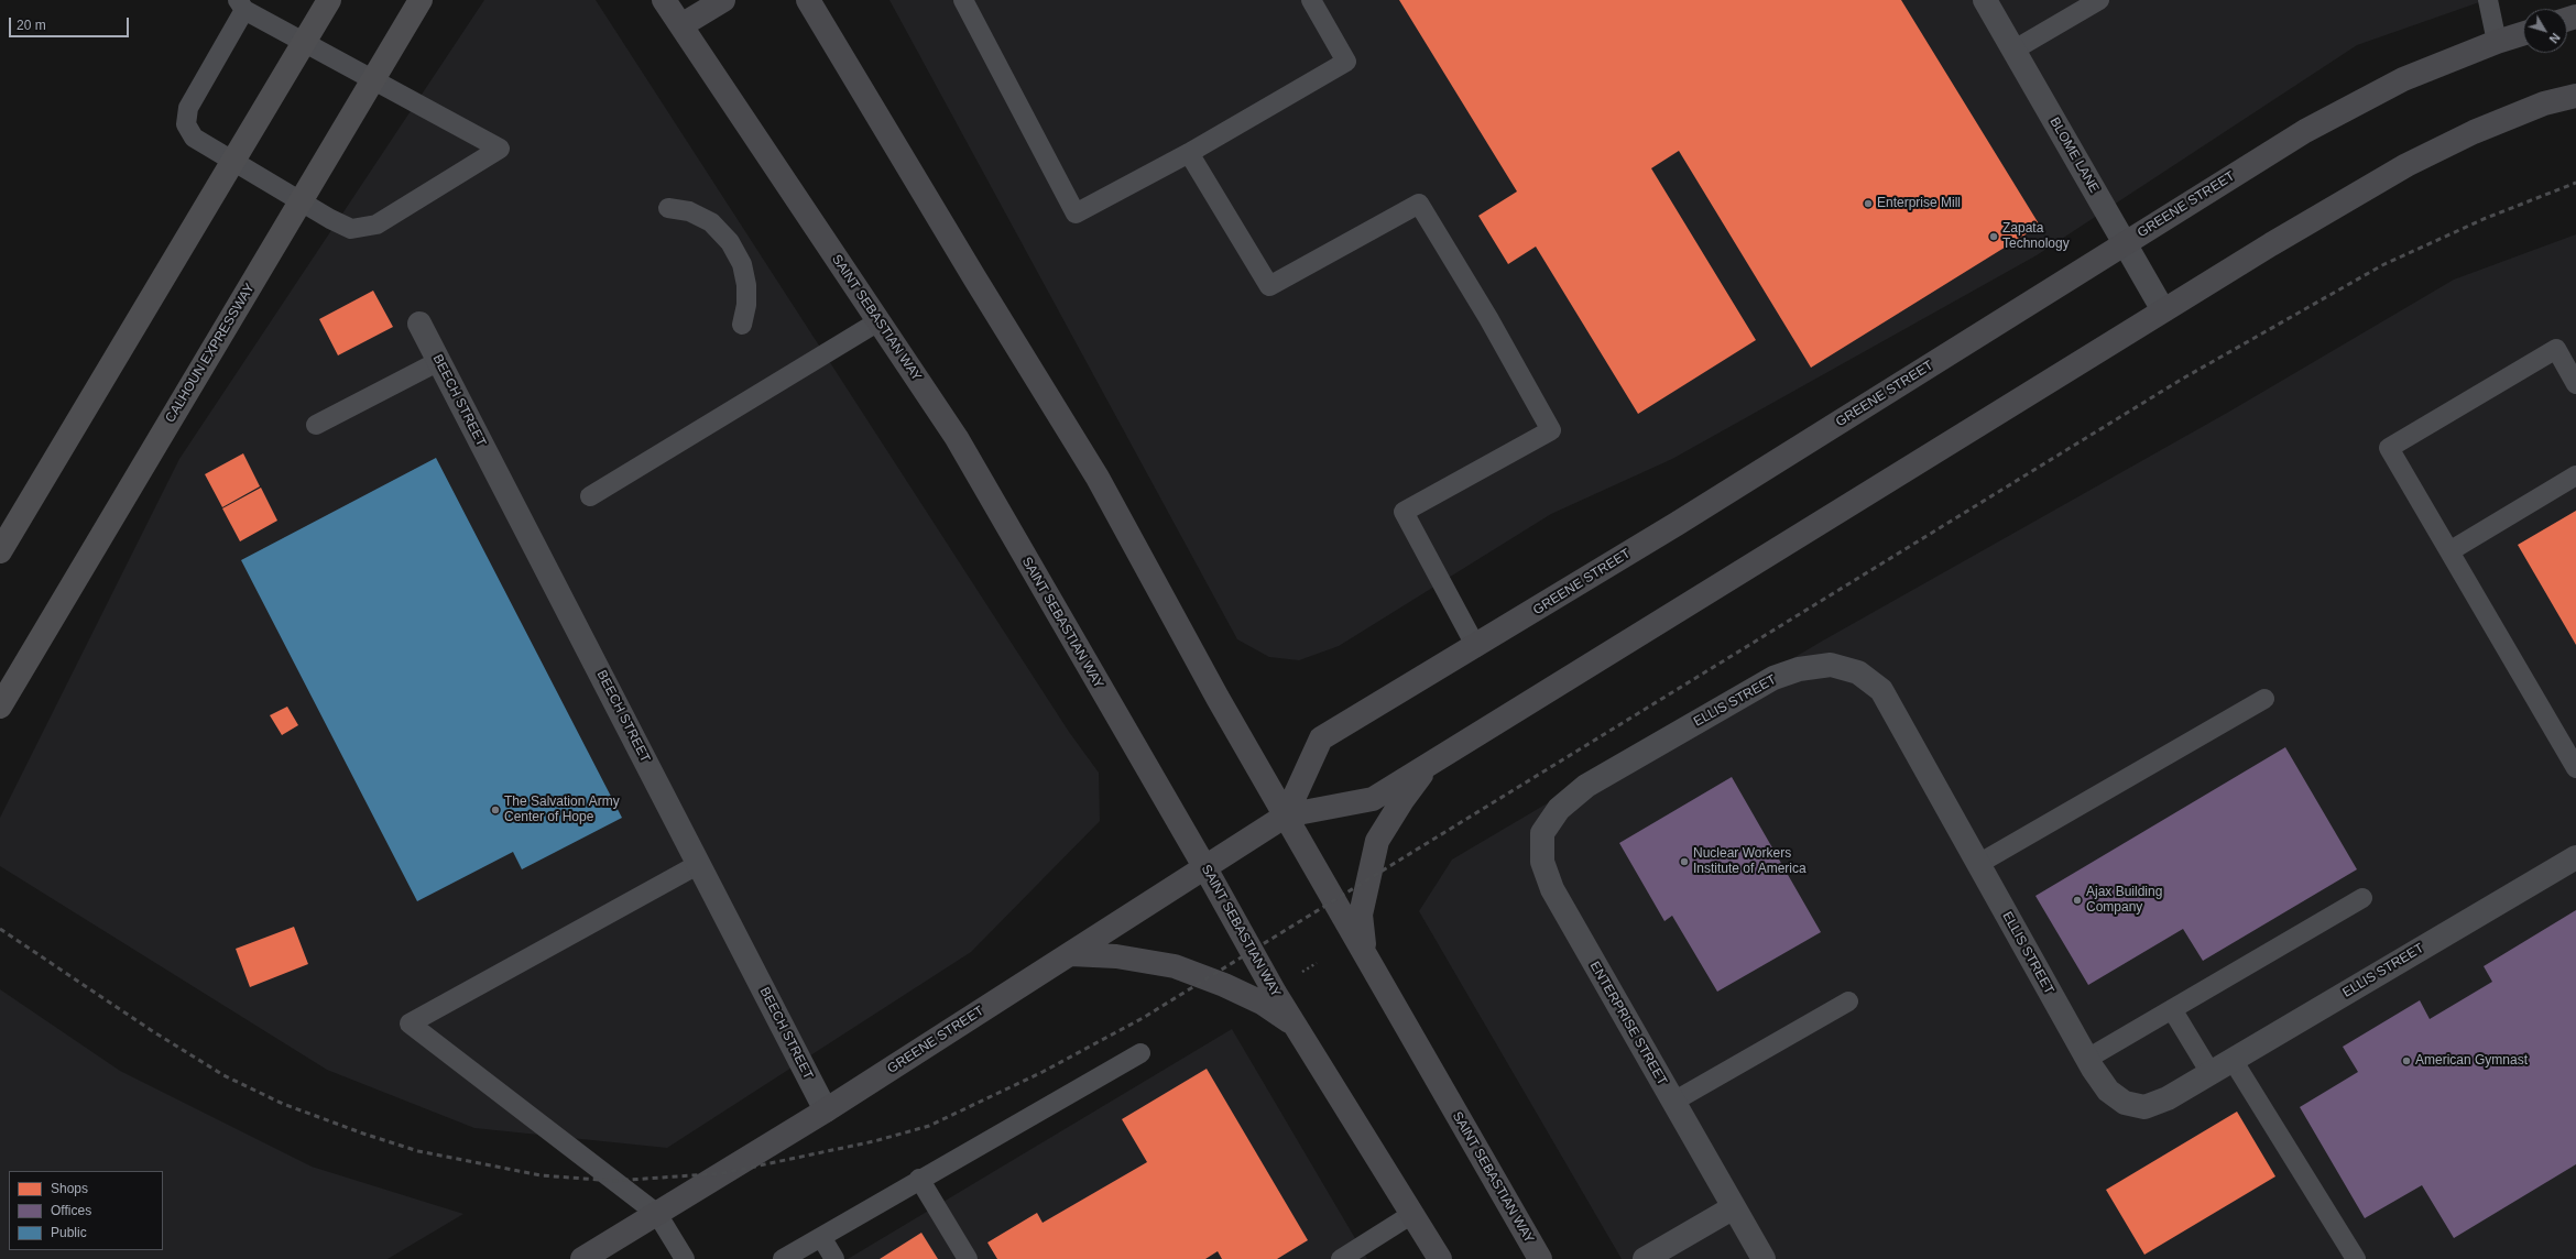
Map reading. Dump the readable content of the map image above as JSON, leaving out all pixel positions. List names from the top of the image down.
{
  "streets": {
    "highway": ["CALHOUN EXPRESSWAY"],
    "main road": ["GREENE STREET", "SAINT SEBASTIAN WAY"],
    "street": [
      "BLOME LANE",
      "BEECH STREET",
      "ELLIS STREET",
      "ENTERPRISE STREET"
    ]
  },
  "crossings": [
    ["BLOME LANE", "GREENE STREET"],
    ["GREENE STREET", "SAINT SEBASTIAN WAY"],
    ["GREENE STREET", "BEECH STREET"],
    ["ELLIS STREET", "ENTERPRISE STREET"]
  ],
  "places": [
    "Enterprise Mill",
    "Zapata Technology",
    "The Salvation Army Center of Hope",
    "Nuclear Workers Institute of America",
    "Ajax Building Company",
    "American Gymnast"
  ],
  "legend": ["Shops", "Offices", "Public"],
  "scale_bar": "20 m",
  "north": "bottom right"
}
